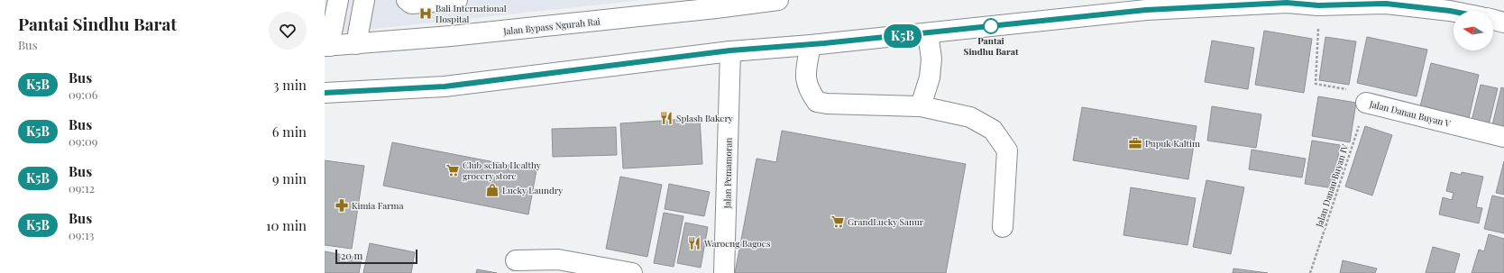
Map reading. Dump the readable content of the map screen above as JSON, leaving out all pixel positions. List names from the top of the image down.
{
  "streets": {
    "main road": ["Jalan Bypass Ngurah Rai", "Jalan Danau Buyan V", "Jalan Pemamoran"],
    "path": ["Jalan Danau Buyan IV"]
  },
  "crossings": [
    ["Jalan Danau Buyan V", "Jalan Danau Buyan IV"]
  ],
  "places": {
    "hospital": ["Bali International Hospital"],
    "other": ["Pantai Sindhu Barat"],
    "restaurant": ["Splash Bakery", "Waroeng Bagoes"],
    "office": ["Pupuk Kaltim"],
    "supermarket": ["Club sehab Healthy grocery store", "GrandLucky Sanur"],
    "shop": ["Lucky Laundry"],
    "pharmacy": ["Kimia Farma"]
  },
  "lines": ["bus line K5B"],
  "scale_bar": "20 m",
  "north": "left",
  "page": {
    "heading": ["Pantai Sindhu Barat", "Bus"],
    "on_map": "K5B",
    "list": [
      {
        "mark": "K5B",
        "name": "Bus",
        "note": "09:06",
        "value": "3 min"
      },
      {
        "mark": "K5B",
        "name": "Bus",
        "note": "09:09",
        "value": "6 min"
      },
      {
        "mark": "K5B",
        "name": "Bus",
        "note": "09:12",
        "value": "9 min"
      },
      {
        "mark": "K5B",
        "name": "Bus",
        "note": "09:13",
        "value": "10 min"
      }
    ],
    "scale": "20 m"
  }
}
